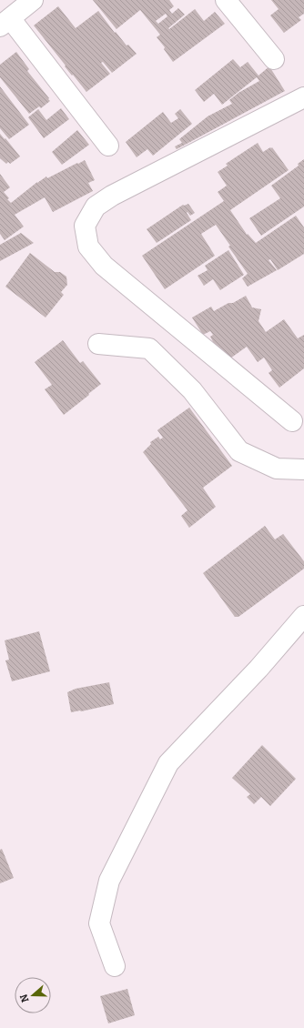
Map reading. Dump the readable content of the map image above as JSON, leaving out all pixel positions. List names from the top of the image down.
{
  "north": "left"
}
